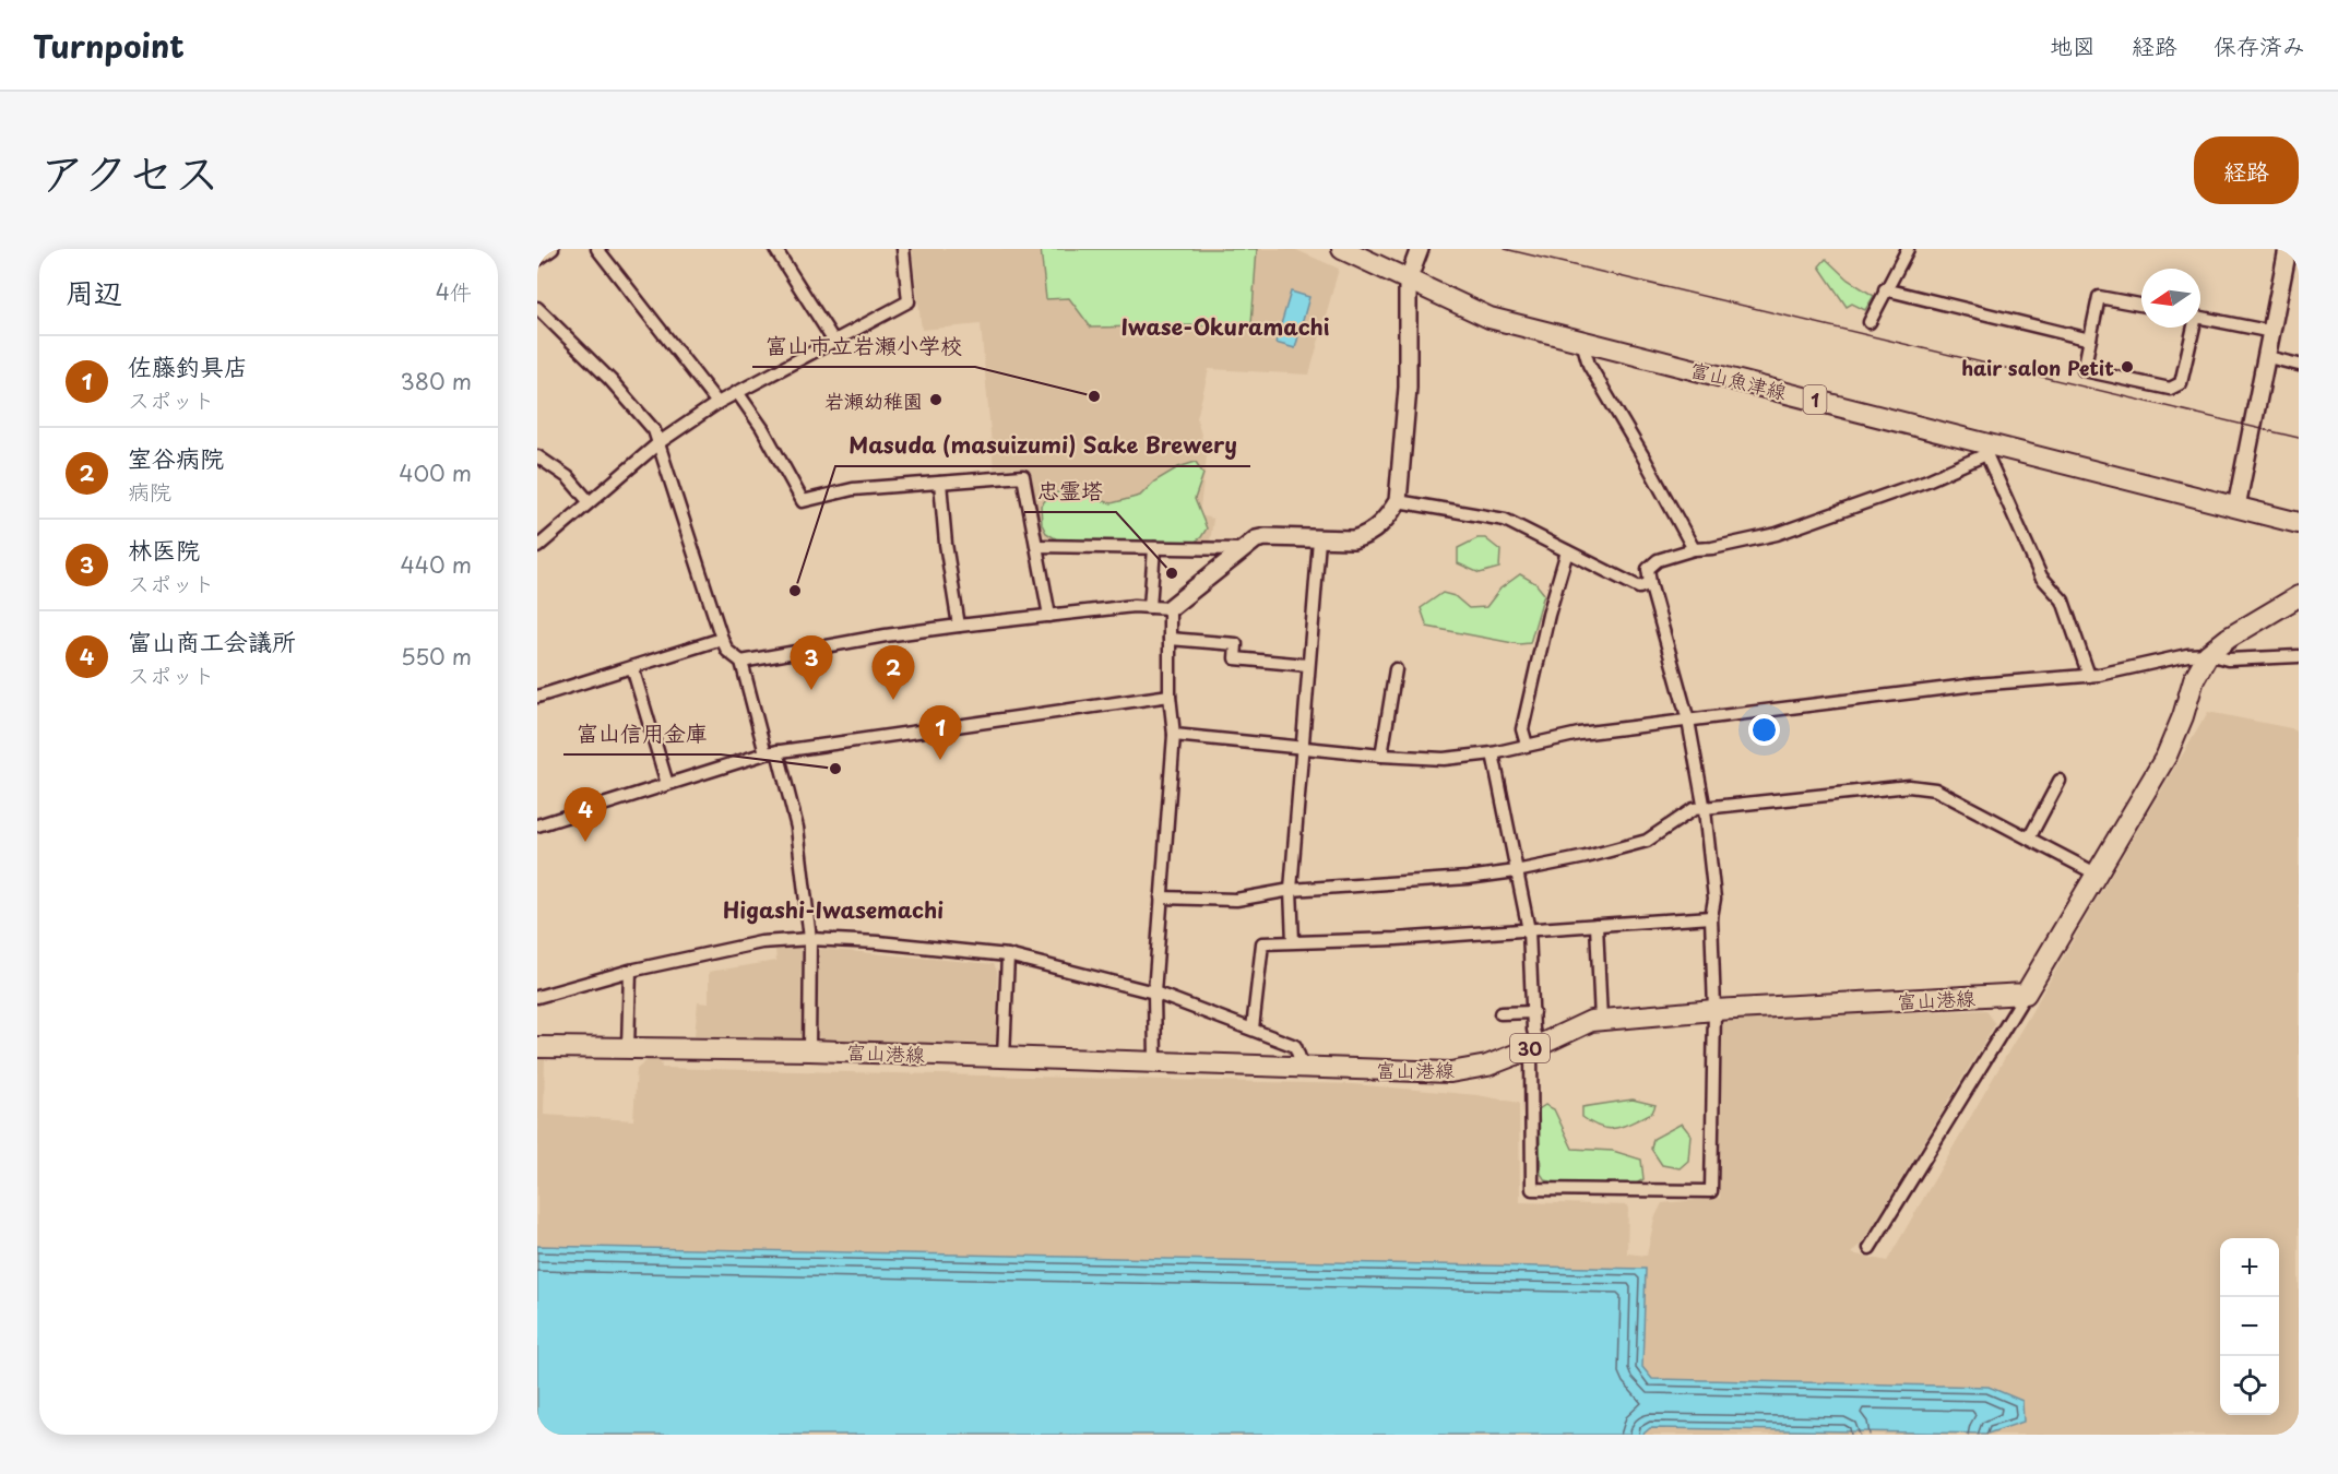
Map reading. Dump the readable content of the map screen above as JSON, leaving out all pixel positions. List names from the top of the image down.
{
  "streets": {
    "main road": [
      "富山魚津線",
      "1",
      "富山港線",
      "30"
    ]
  },
  "districts": ["Iwase-Okuramachi", "Higashi-Iwasemachi"],
  "places": [
    "hair salon Petit",
    "富山市立岩瀬小学校",
    "岩瀬幼稚園",
    "忠霊塔",
    "Masuda (masuizumi) Sake Brewery",
    "富山信用金庫"
  ],
  "north": "left",
  "page": {
    "header": "Turnpoint",
    "nav": ["地図", "経路", "保存済み"],
    "title": "アクセス",
    "buttons": "経路",
    "heading": ["周辺", "4件"],
    "list": [
      {
        "mark": "1",
        "name": "佐藤釣具店",
        "note": "スポット",
        "value": "380 m"
      },
      {
        "mark": "2",
        "name": "室谷病院",
        "note": "病院",
        "value": "400 m"
      },
      {
        "mark": "3",
        "name": "林医院",
        "note": "スポット",
        "value": "440 m"
      },
      {
        "mark": "4",
        "name": "富山商工会議所",
        "note": "スポット",
        "value": "550 m"
      }
    ],
    "pins": [
      "3",
      "2",
      "1",
      "4"
    ],
    "map_buttons": ["+", "−"]
  }
}
